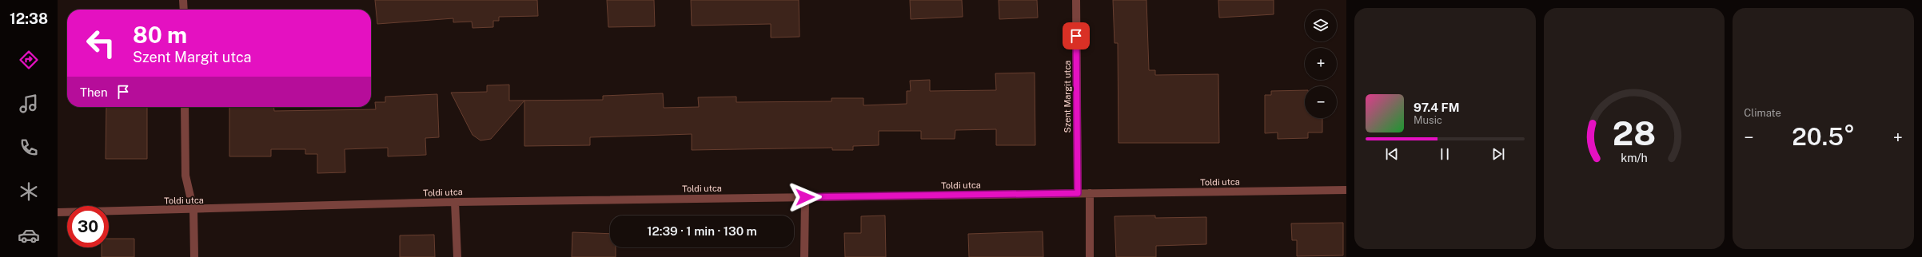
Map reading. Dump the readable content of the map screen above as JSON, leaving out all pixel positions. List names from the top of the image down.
{
  "streets": {
    "street": ["Szent Margit utca", "Toldi utca"]
  },
  "crossings": [
    ["Szent Margit utca", "Toldi utca"]
  ],
  "page": {
    "tabs": "12:38",
    "tile": "Climate",
    "map_buttons": ["+", "−"],
    "turn": ["80 m", "Szent Margit utca"],
    "then": "Then",
    "song": ["97.4 FM", "Music"],
    "heat": ["−", "20.5°", "+"],
    "limit": "30",
    "trip": "12:39 · 1 min · 130 m",
    "gauge": ["28", "km/h"]
  }
}
